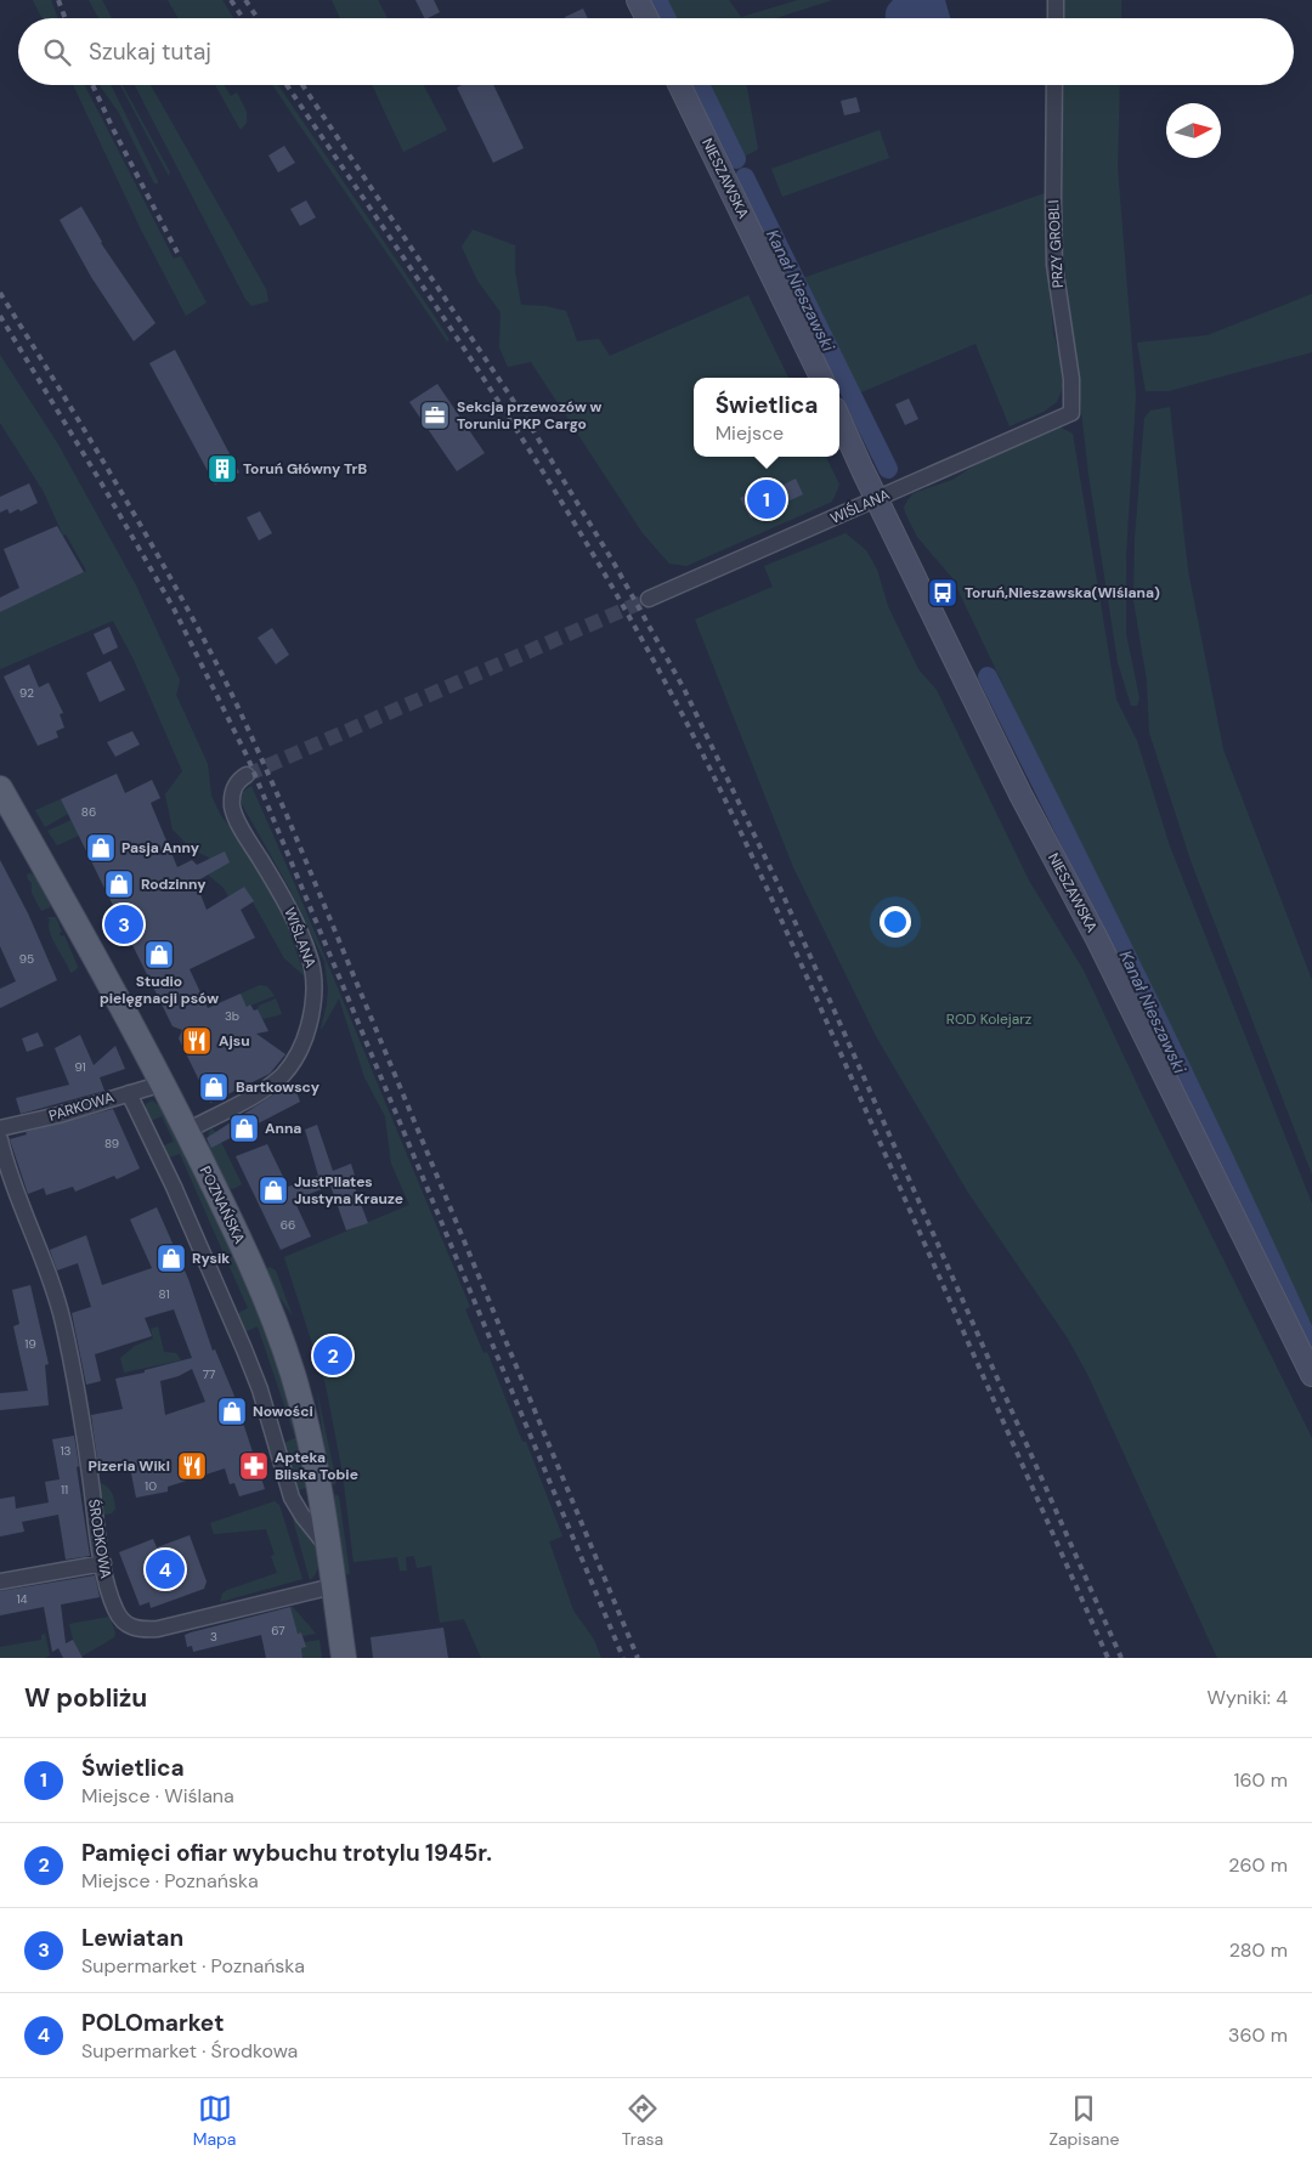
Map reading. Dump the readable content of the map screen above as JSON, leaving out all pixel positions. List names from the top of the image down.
{
  "streets": {
    "main road": ["NIESZAWSKA", "POZNAŃSKA"],
    "street": [
      "PRZY GROBLI",
      "WIŚLANA",
      "PARKOWA",
      "ŚRODKOWA"
    ]
  },
  "crossings": [
    ["NIESZAWSKA", "WIŚLANA"],
    ["PRZY GROBLI", "WIŚLANA"],
    ["WIŚLANA", "POZNAŃSKA"],
    ["PARKOWA", "POZNAŃSKA"],
    ["POZNAŃSKA", "ŚRODKOWA"]
  ],
  "water": ["Kanał Nieszawski"],
  "parks": ["ROD Kolejarz"],
  "places": {
    "office": ["Sekcja przewozów w Toruniu PKP Cargo"],
    "building": ["Toruń Główny TrB"],
    "bus stop": ["Toruń,Nieszawska(Wiślana)"],
    "shop": [
      "Pasja Anny",
      "Rodzinny",
      "Studio pielęgnacji psów",
      "Bartkowscy",
      "Anna",
      "JustPilates Justyna Krauze",
      "Rysik",
      "Nowości"
    ],
    "restaurant": ["Ajsu", "Pizeria Wikl"],
    "pharmacy": ["Apteka Bliska Tobie"]
  },
  "house_numbers": [
    "92",
    "86",
    "95",
    "3b",
    "91",
    "89",
    "66",
    "81",
    "19",
    "77",
    "13",
    "10",
    "11",
    "14",
    "67",
    "3"
  ],
  "north": "right",
  "page": {
    "search": "Szukaj tutaj",
    "popup": ["Świetlica", "Miejsce"],
    "pins": [
      "1",
      "3",
      "2",
      "4"
    ],
    "heading": ["W pobliżu", "Wyniki: 4"],
    "list": [
      {
        "mark": "1",
        "name": "Świetlica",
        "note": "Miejsce · Wiślana",
        "value": "160 m"
      },
      {
        "mark": "2",
        "name": "Pamięci ofiar wybuchu trotylu 1945r.",
        "note": "Miejsce · Poznańska",
        "value": "260 m"
      },
      {
        "mark": "3",
        "name": "Lewiatan",
        "note": "Supermarket · Poznańska",
        "value": "280 m"
      },
      {
        "mark": "4",
        "name": "POLOmarket",
        "note": "Supermarket · Środkowa",
        "value": "360 m"
      }
    ],
    "nav": ["Mapa", "Trasa", "Zapisane"]
  }
}
